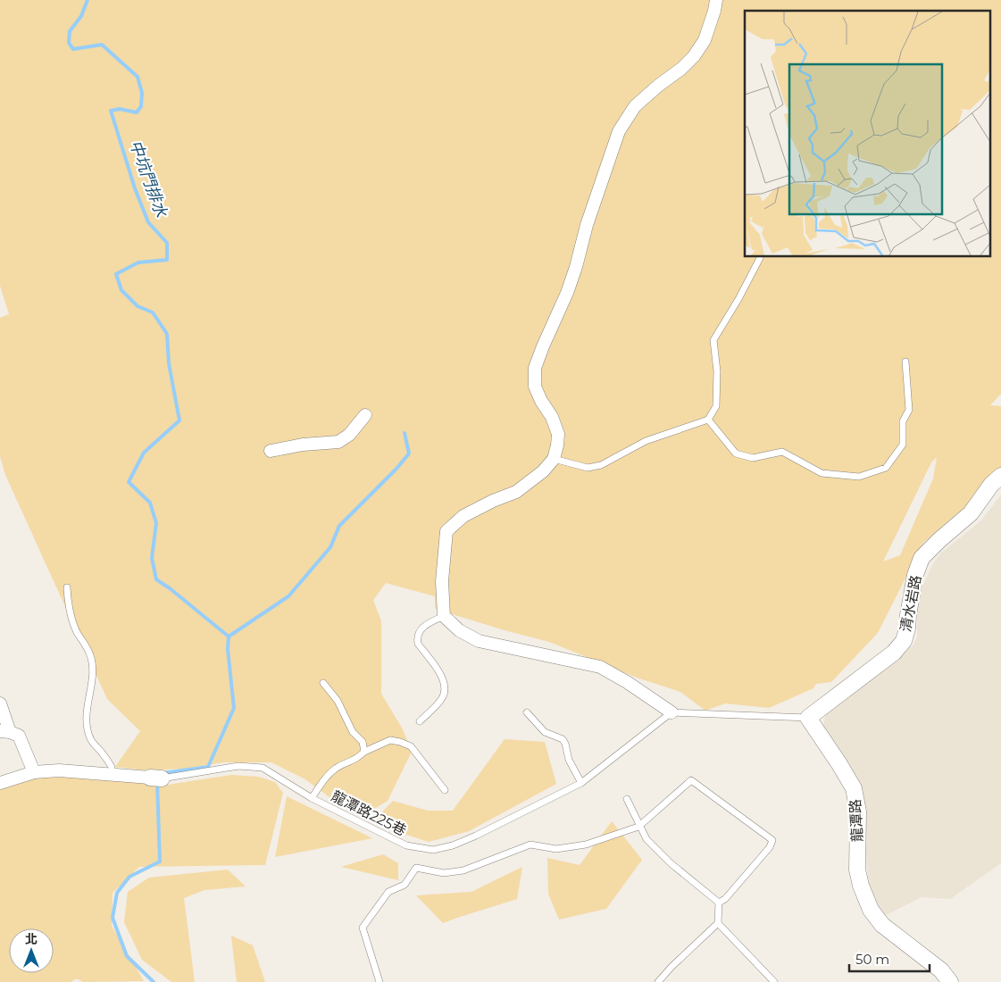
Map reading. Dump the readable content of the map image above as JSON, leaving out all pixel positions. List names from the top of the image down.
{
  "streets": {
    "street": ["清水岩路", "龍潭路"],
    "lane": ["龍潭路225巷"]
  },
  "crossings": [
    ["清水岩路", "龍潭路"]
  ],
  "water": ["中坑門排水"],
  "scale_bar": "50 m",
  "north": "top"
}
